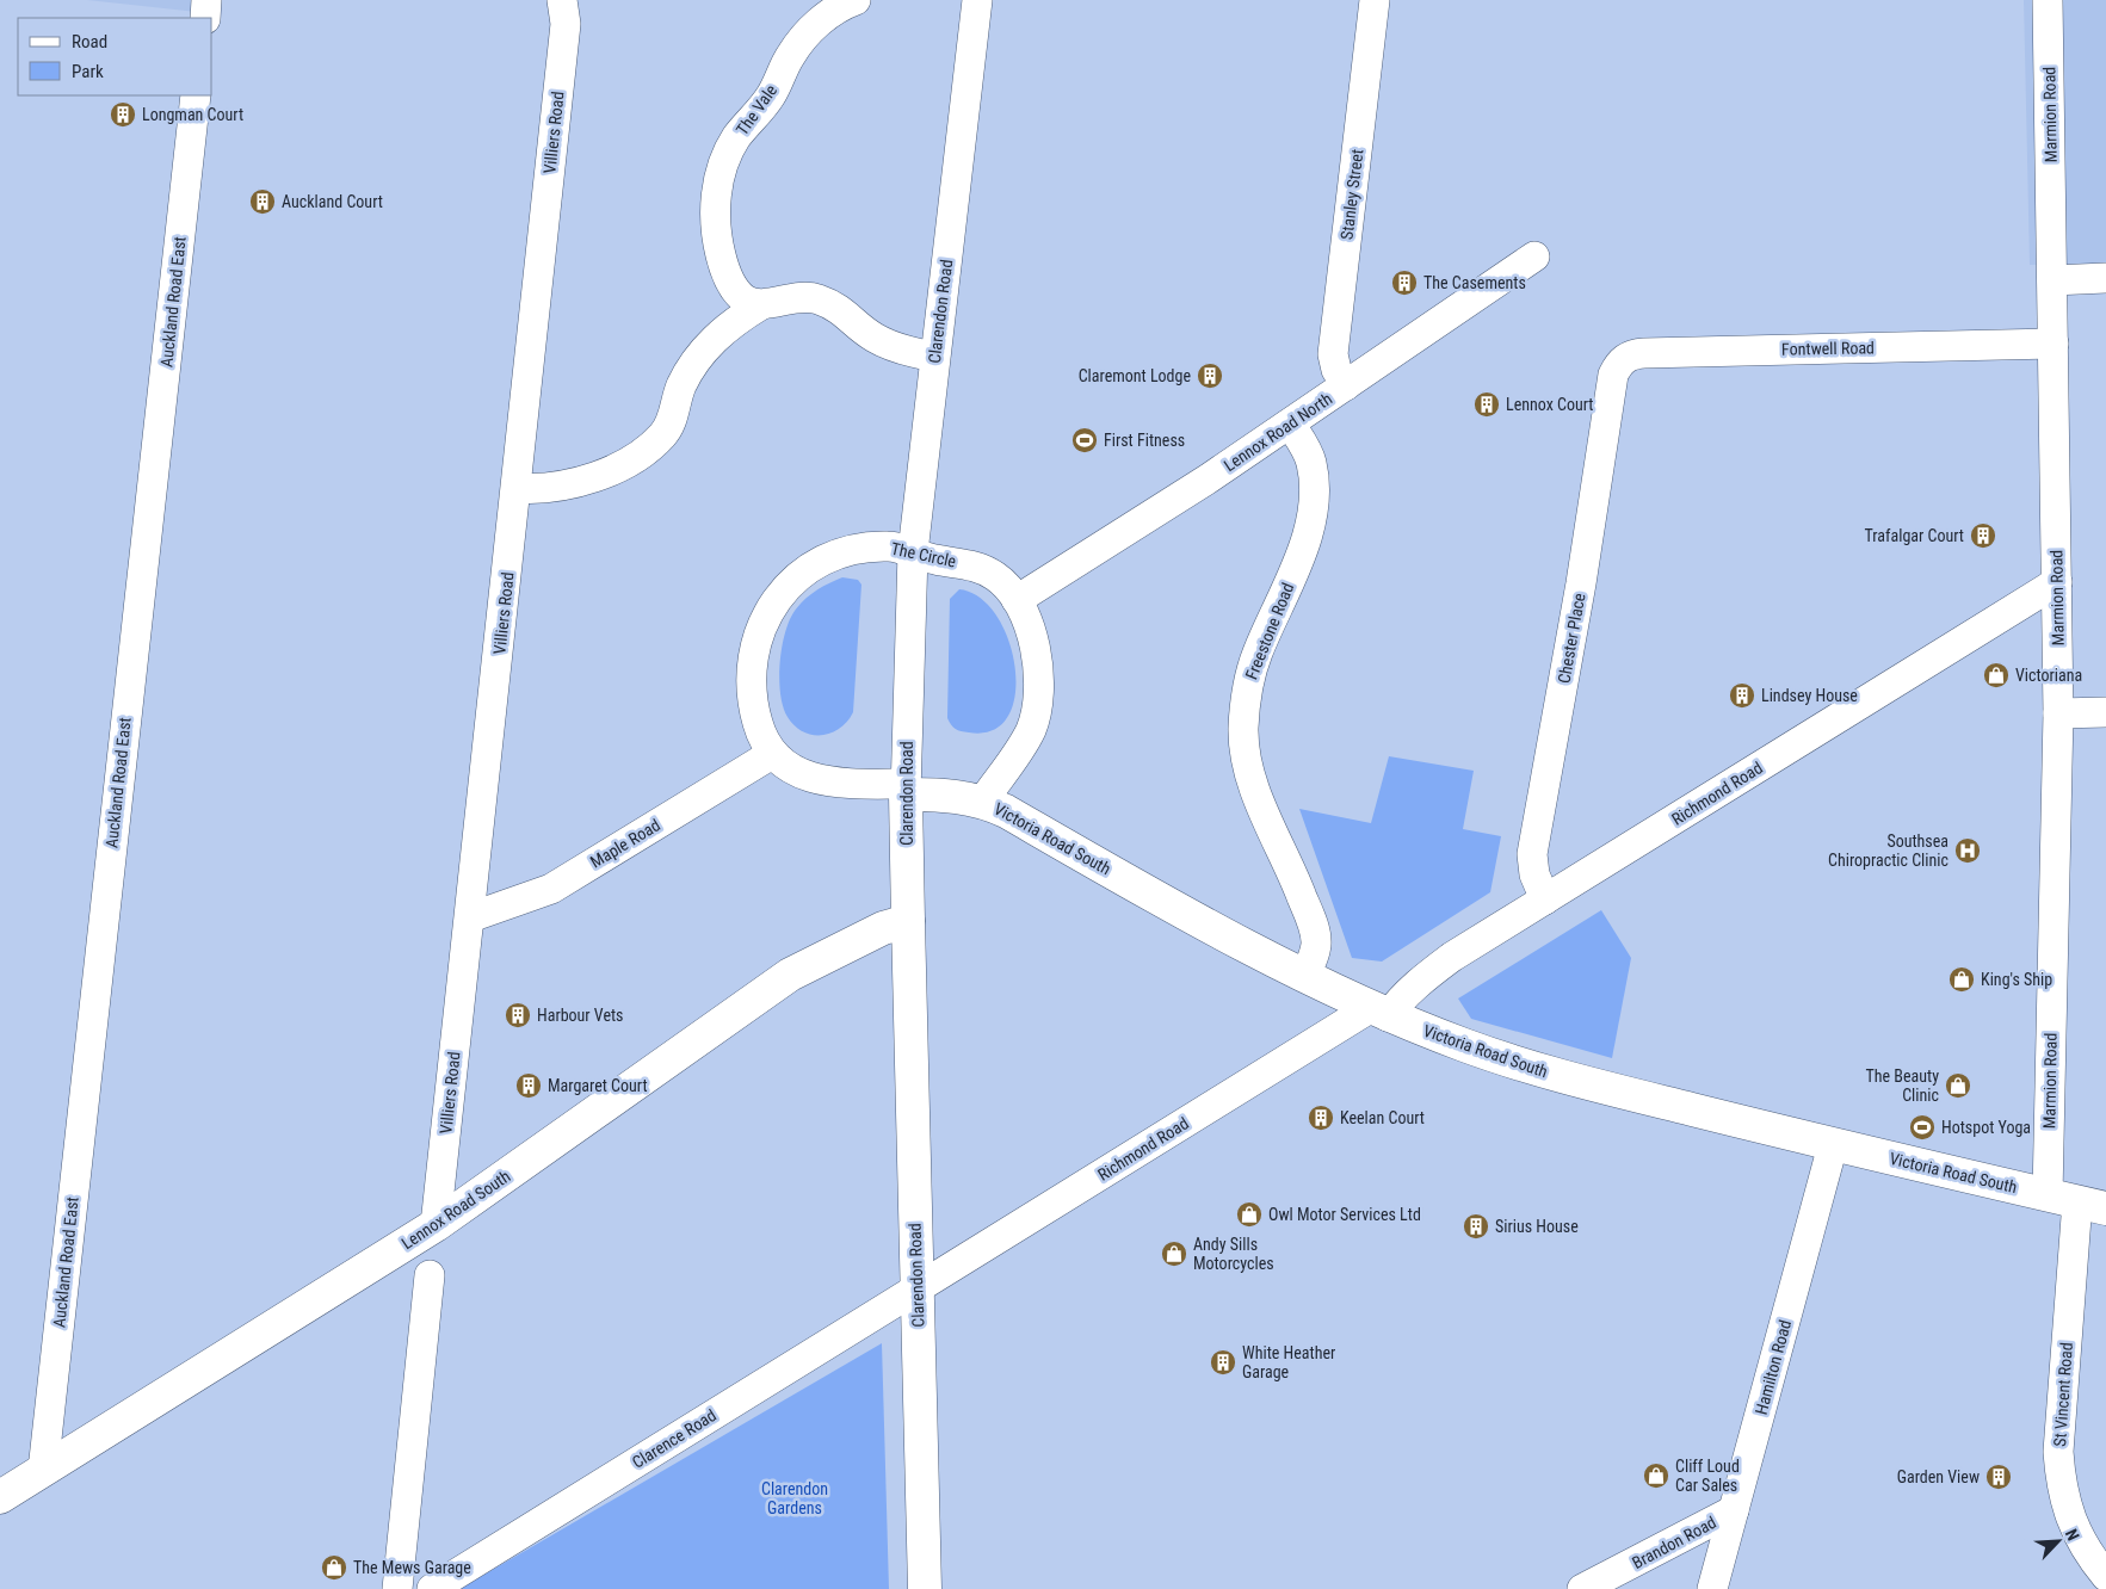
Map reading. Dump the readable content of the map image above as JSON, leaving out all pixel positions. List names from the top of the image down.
{
  "streets": {
    "main road": ["Clarendon Road", "Victoria Road South", "Lennox Road South"],
    "street": [
      "The Vale",
      "Marmion Road",
      "Villiers Road",
      "Stanley Street",
      "Auckland Road East",
      "Fontwell Road",
      "Lennox Road North",
      "The Circle",
      "Freestone Road",
      "Chester Place",
      "Richmond Road",
      "Maple Road",
      "Hamilton Road",
      "St Vincent Road",
      "Clarence Road",
      "Brandon Road"
    ]
  },
  "crossings": [
    ["Marmion Road", "Fontwell Road"],
    ["Marmion Road", "Richmond Road"],
    ["Marmion Road", "Victoria Road South"],
    ["Marmion Road", "St Vincent Road"],
    ["Villiers Road", "Maple Road"],
    ["Villiers Road", "Lennox Road South"],
    ["Stanley Street", "Lennox Road North"],
    ["Auckland Road East", "Lennox Road South"],
    ["Clarendon Road", "The Circle"],
    ["Clarendon Road", "Richmond Road"],
    ["Clarendon Road", "Victoria Road South"],
    ["Clarendon Road", "Lennox Road South"],
    ["Clarendon Road", "Clarence Road"],
    ["Fontwell Road", "Chester Place"],
    ["Lennox Road North", "The Circle"],
    ["Lennox Road North", "Freestone Road"],
    ["The Circle", "Victoria Road South"],
    ["The Circle", "Maple Road"],
    ["Freestone Road", "Victoria Road South"],
    ["Chester Place", "Richmond Road"],
    ["Richmond Road", "Victoria Road South"],
    ["Richmond Road", "Clarence Road"],
    ["Victoria Road South", "Hamilton Road"],
    ["Victoria Road South", "St Vincent Road"],
    ["Hamilton Road", "Brandon Road"]
  ],
  "parks": ["Clarendon Gardens"],
  "places": {
    "building": [
      "Longman Court",
      "Auckland Court",
      "The Casements",
      "Claremont Lodge",
      "Lennox Court",
      "Trafalgar Court",
      "Lindsey House",
      "Harbour Vets",
      "Margaret Court",
      "Keelan Court",
      "Sirius House",
      "White Heather Garage",
      "Garden View"
    ],
    "sports": ["First Fitness", "Hotspot Yoga"],
    "shop": [
      "Victoriana",
      "King's Ship",
      "The Beauty Clinic",
      "Owl Motor Services Ltd",
      "Andy Sills Motorcycles",
      "Cliff Loud Car Sales",
      "The Mews Garage"
    ],
    "hospital": ["Southsea Chiropractic Clinic"]
  },
  "legend": ["Road", "Park"],
  "north": "top right"
}
